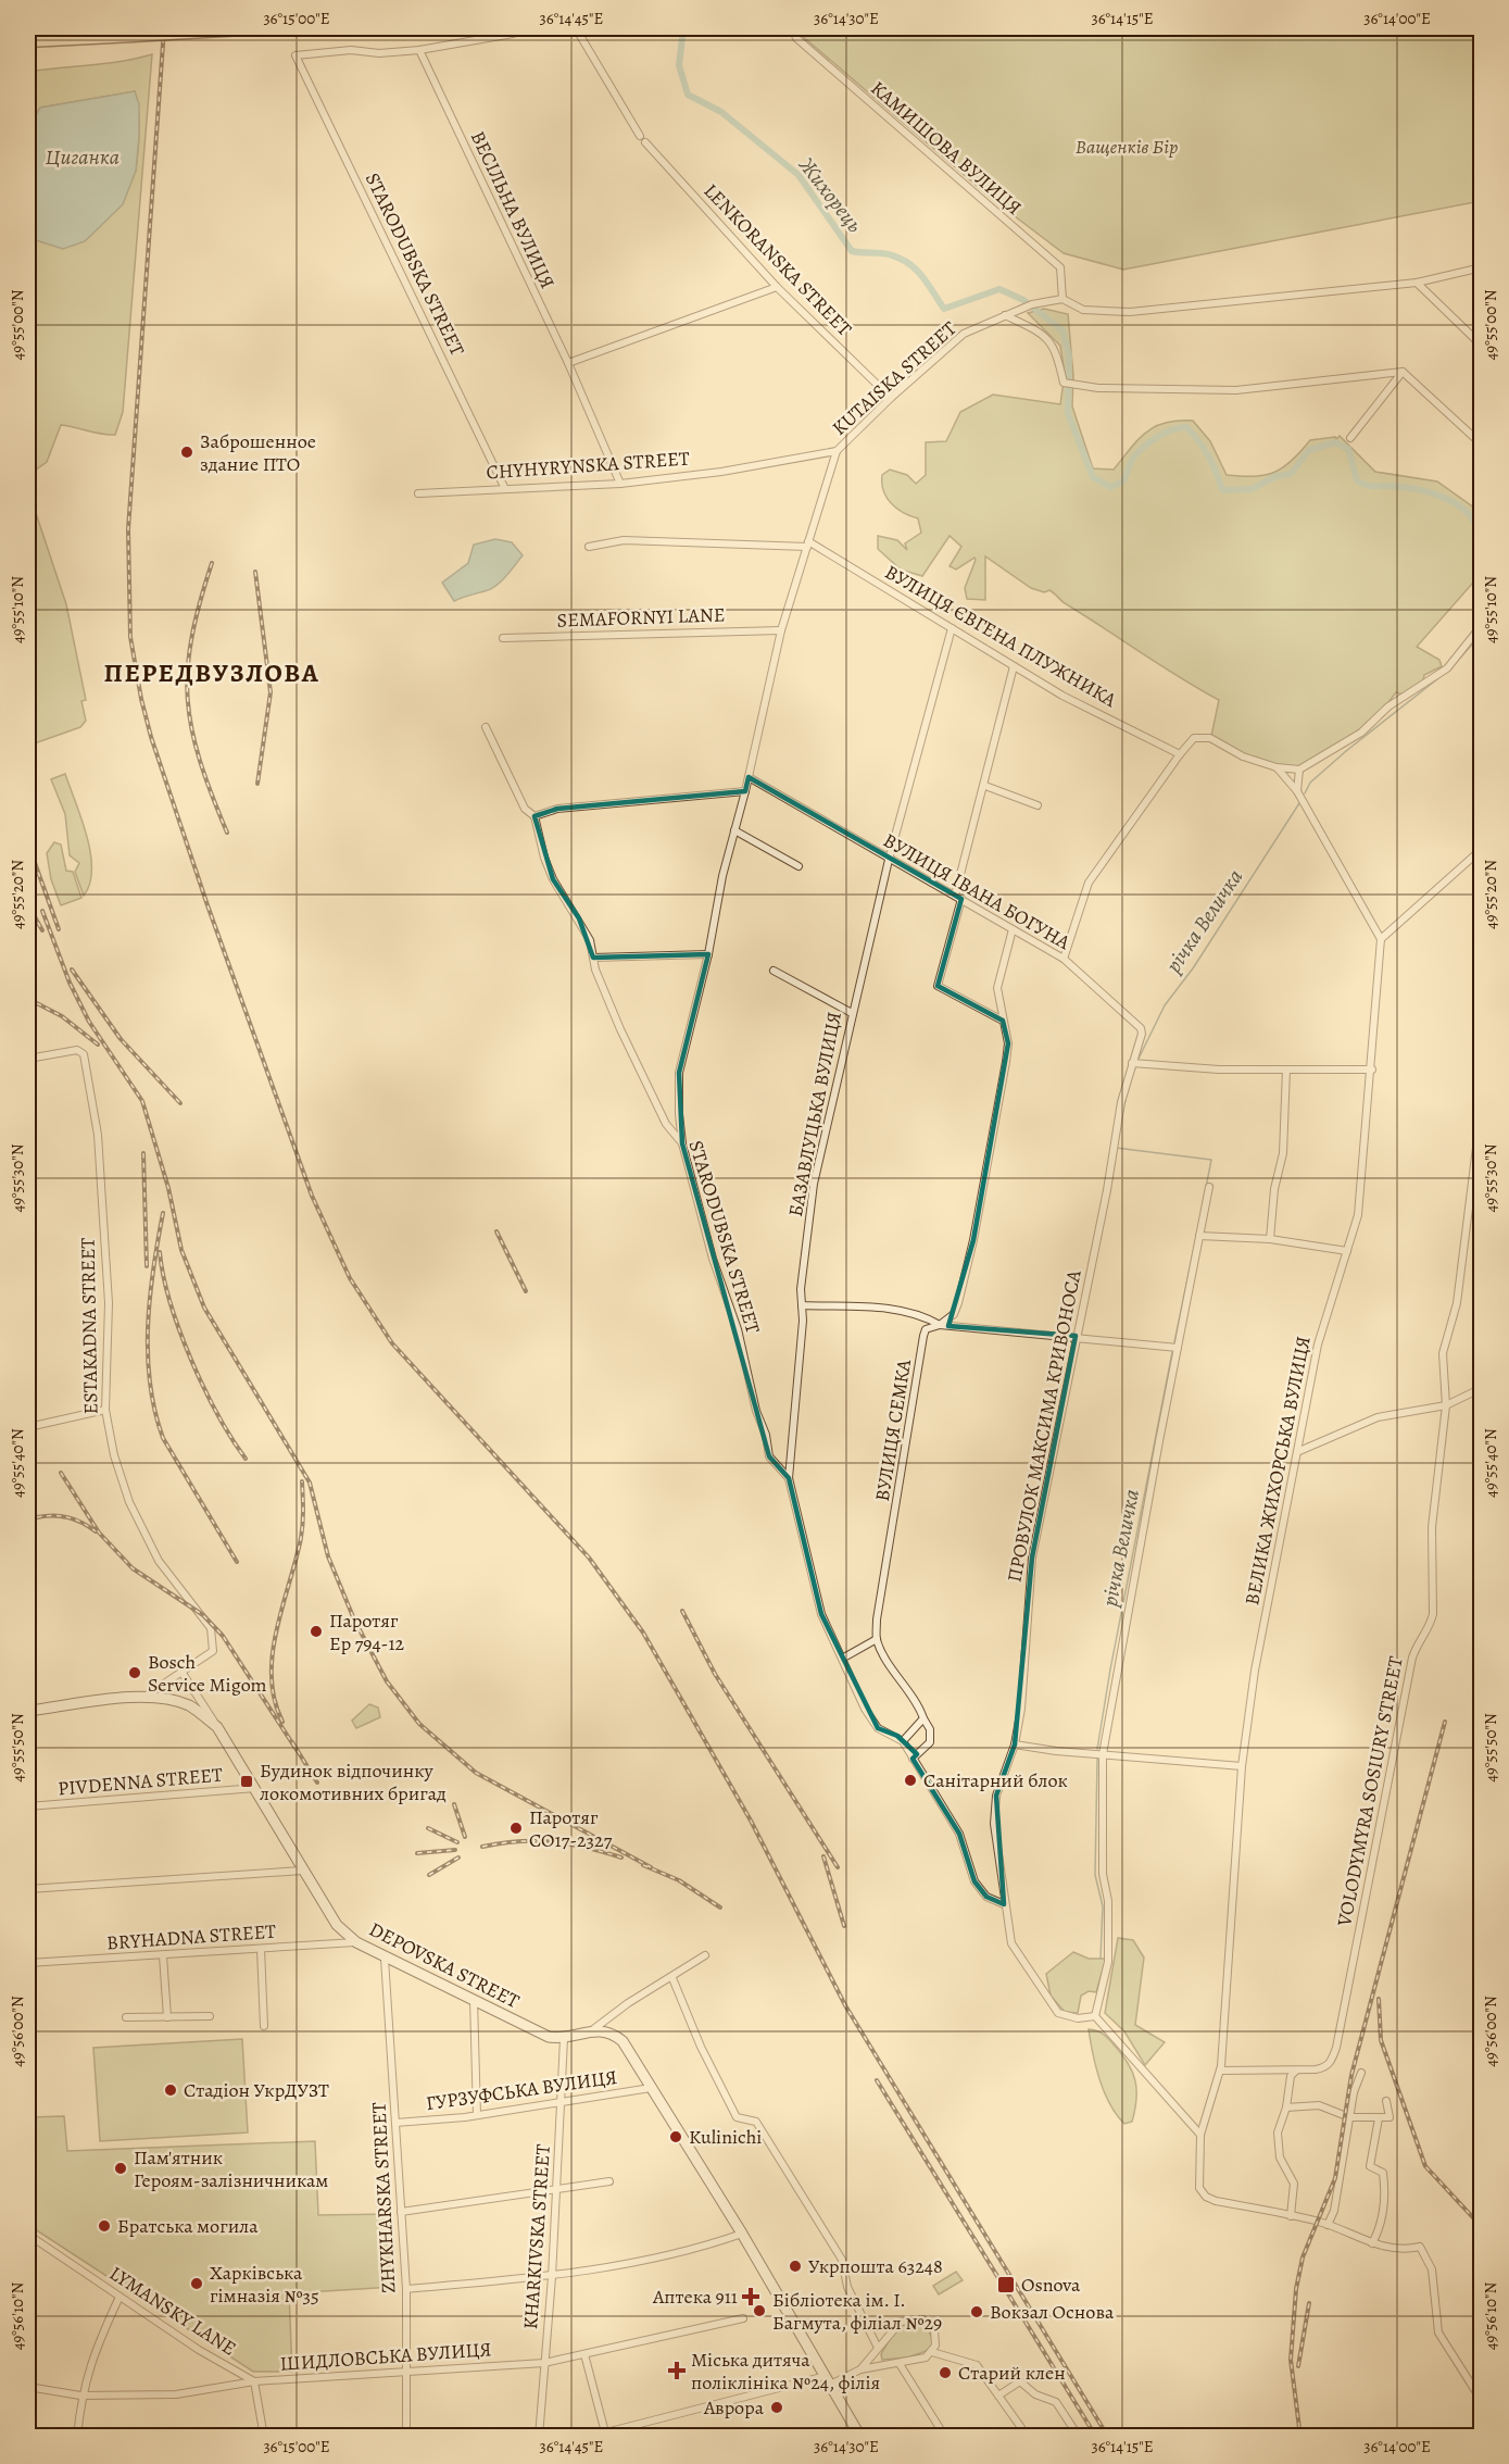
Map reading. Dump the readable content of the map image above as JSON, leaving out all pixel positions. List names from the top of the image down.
{
  "streets": {
    "main road": ["DEPOVSKA STREET"],
    "street": [
      "КАМИШОВА ВУЛИЦЯ",
      "ВЕСІЛЬНА ВУЛИЦЯ",
      "LENKORANSKA STREET",
      "STARODUBSKA STREET",
      "KUTAISKA STREET",
      "CHYHYRYNSKA STREET",
      "SEMAFORNYI LANE",
      "ВУЛИЦЯ ЄВГЕНА ПЛУЖНИКА",
      "ВУЛИЦЯ ІВАНА БОГУНА",
      "БАЗАВЛУЦЬКА ВУЛИЦЯ",
      "ESTAKADNA STREET",
      "ПРОВУЛОК МАКСИМА КРИВОНОСА",
      "ВУЛИЦЯ СЕМКА",
      "ВЕЛИКА ЖИХОРСЬКА ВУЛИЦЯ",
      "PIVDENNA STREET",
      "VOLODYMYRA SOSIURY STREET",
      "BRYHADNA STREET",
      "ГУРЗУФСЬКА ВУЛИЦЯ",
      "ZHYKHARSKA STREET",
      "KHARKIVSKA STREET",
      "LYMANSKY LANE",
      "ШИДЛОВСЬКА ВУЛИЦЯ"
    ]
  },
  "crossings": [
    ["КАМИШОВА ВУЛИЦЯ", "KUTAISKA STREET"],
    ["ВЕСІЛЬНА ВУЛИЦЯ", "STARODUBSKA STREET"],
    ["ВЕСІЛЬНА ВУЛИЦЯ", "CHYHYRYNSKA STREET"],
    ["LENKORANSKA STREET", "KUTAISKA STREET"],
    ["STARODUBSKA STREET", "KUTAISKA STREET"],
    ["STARODUBSKA STREET", "CHYHYRYNSKA STREET"],
    ["STARODUBSKA STREET", "БАЗАВЛУЦЬКА ВУЛИЦЯ"],
    ["KUTAISKA STREET", "CHYHYRYNSKA STREET"],
    ["KUTAISKA STREET", "SEMAFORNYI LANE"],
    ["KUTAISKA STREET", "ВУЛИЦЯ ЄВГЕНА ПЛУЖНИКА"],
    ["KUTAISKA STREET", "ВУЛИЦЯ ІВАНА БОГУНА"],
    ["ВУЛИЦЯ ЄВГЕНА ПЛУЖНИКА", "БАЗАВЛУЦЬКА ВУЛИЦЯ"],
    ["ВУЛИЦЯ ІВАНА БОГУНА", "БАЗАВЛУЦЬКА ВУЛИЦЯ"],
    ["ВУЛИЦЯ ІВАНА БОГУНА", "ПРОВУЛОК МАКСИМА КРИВОНОСА"],
    ["ВУЛИЦЯ ІВАНА БОГУНА", "ВУЛИЦЯ СЕМКА"],
    ["ESTAKADNA STREET", "DEPOVSKA STREET"],
    ["PIVDENNA STREET", "DEPOVSKA STREET"],
    ["BRYHADNA STREET", "DEPOVSKA STREET"],
    ["DEPOVSKA STREET", "ZHYKHARSKA STREET"],
    ["DEPOVSKA STREET", "KHARKIVSKA STREET"],
    ["ГУРЗУФСЬКА ВУЛИЦЯ", "ZHYKHARSKA STREET"],
    ["ГУРЗУФСЬКА ВУЛИЦЯ", "KHARKIVSKA STREET"],
    ["ZHYKHARSKA STREET", "ШИДЛОВСЬКА ВУЛИЦЯ"],
    ["KHARKIVSKA STREET", "ШИДЛОВСЬКА ВУЛИЦЯ"],
    ["LYMANSKY LANE", "ШИДЛОВСЬКА ВУЛИЦЯ"]
  ],
  "districts": ["ПЕРЕДВУЗЛОВА"],
  "water": ["Циганка", "Жихорець", "річка Величка"],
  "parks": ["Ващенків Бір"],
  "places": {
    "other": [
      "Заброшенное здание ПТО",
      "Паротяг Ер 794-12",
      "Bosch Service Migom",
      "Санітарний блок",
      "Паротяг СО17-2327",
      "Стадіон УкрДУЗТ",
      "Kulinichi",
      "Пам'ятник Героям-залізничникам",
      "Братська могила",
      "Укрпошта 63248",
      "Харківська гімназія №35",
      "Бібліотека ім. І. Багмута, філіал №29",
      "Вокзал Основа",
      "Старий клен",
      "Аврора"
    ],
    "transit": ["Будинок відпочинку локомотивних бригад", "Osnova"],
    "health": ["Аптека 911", "Міська дитяча поліклініка №24, філія"]
  },
  "coordinates": [
    "36°15'00\"E",
    "36°14'45\"E",
    "36°14'30\"E",
    "36°14'15\"E",
    "36°14'00\"E",
    "49°55'00\"N",
    "49°55'10\"N",
    "49°55'20\"N",
    "49°55'30\"N",
    "49°55'40\"N",
    "49°55'50\"N",
    "49°56'00\"N",
    "49°56'10\"N"
  ]
}
